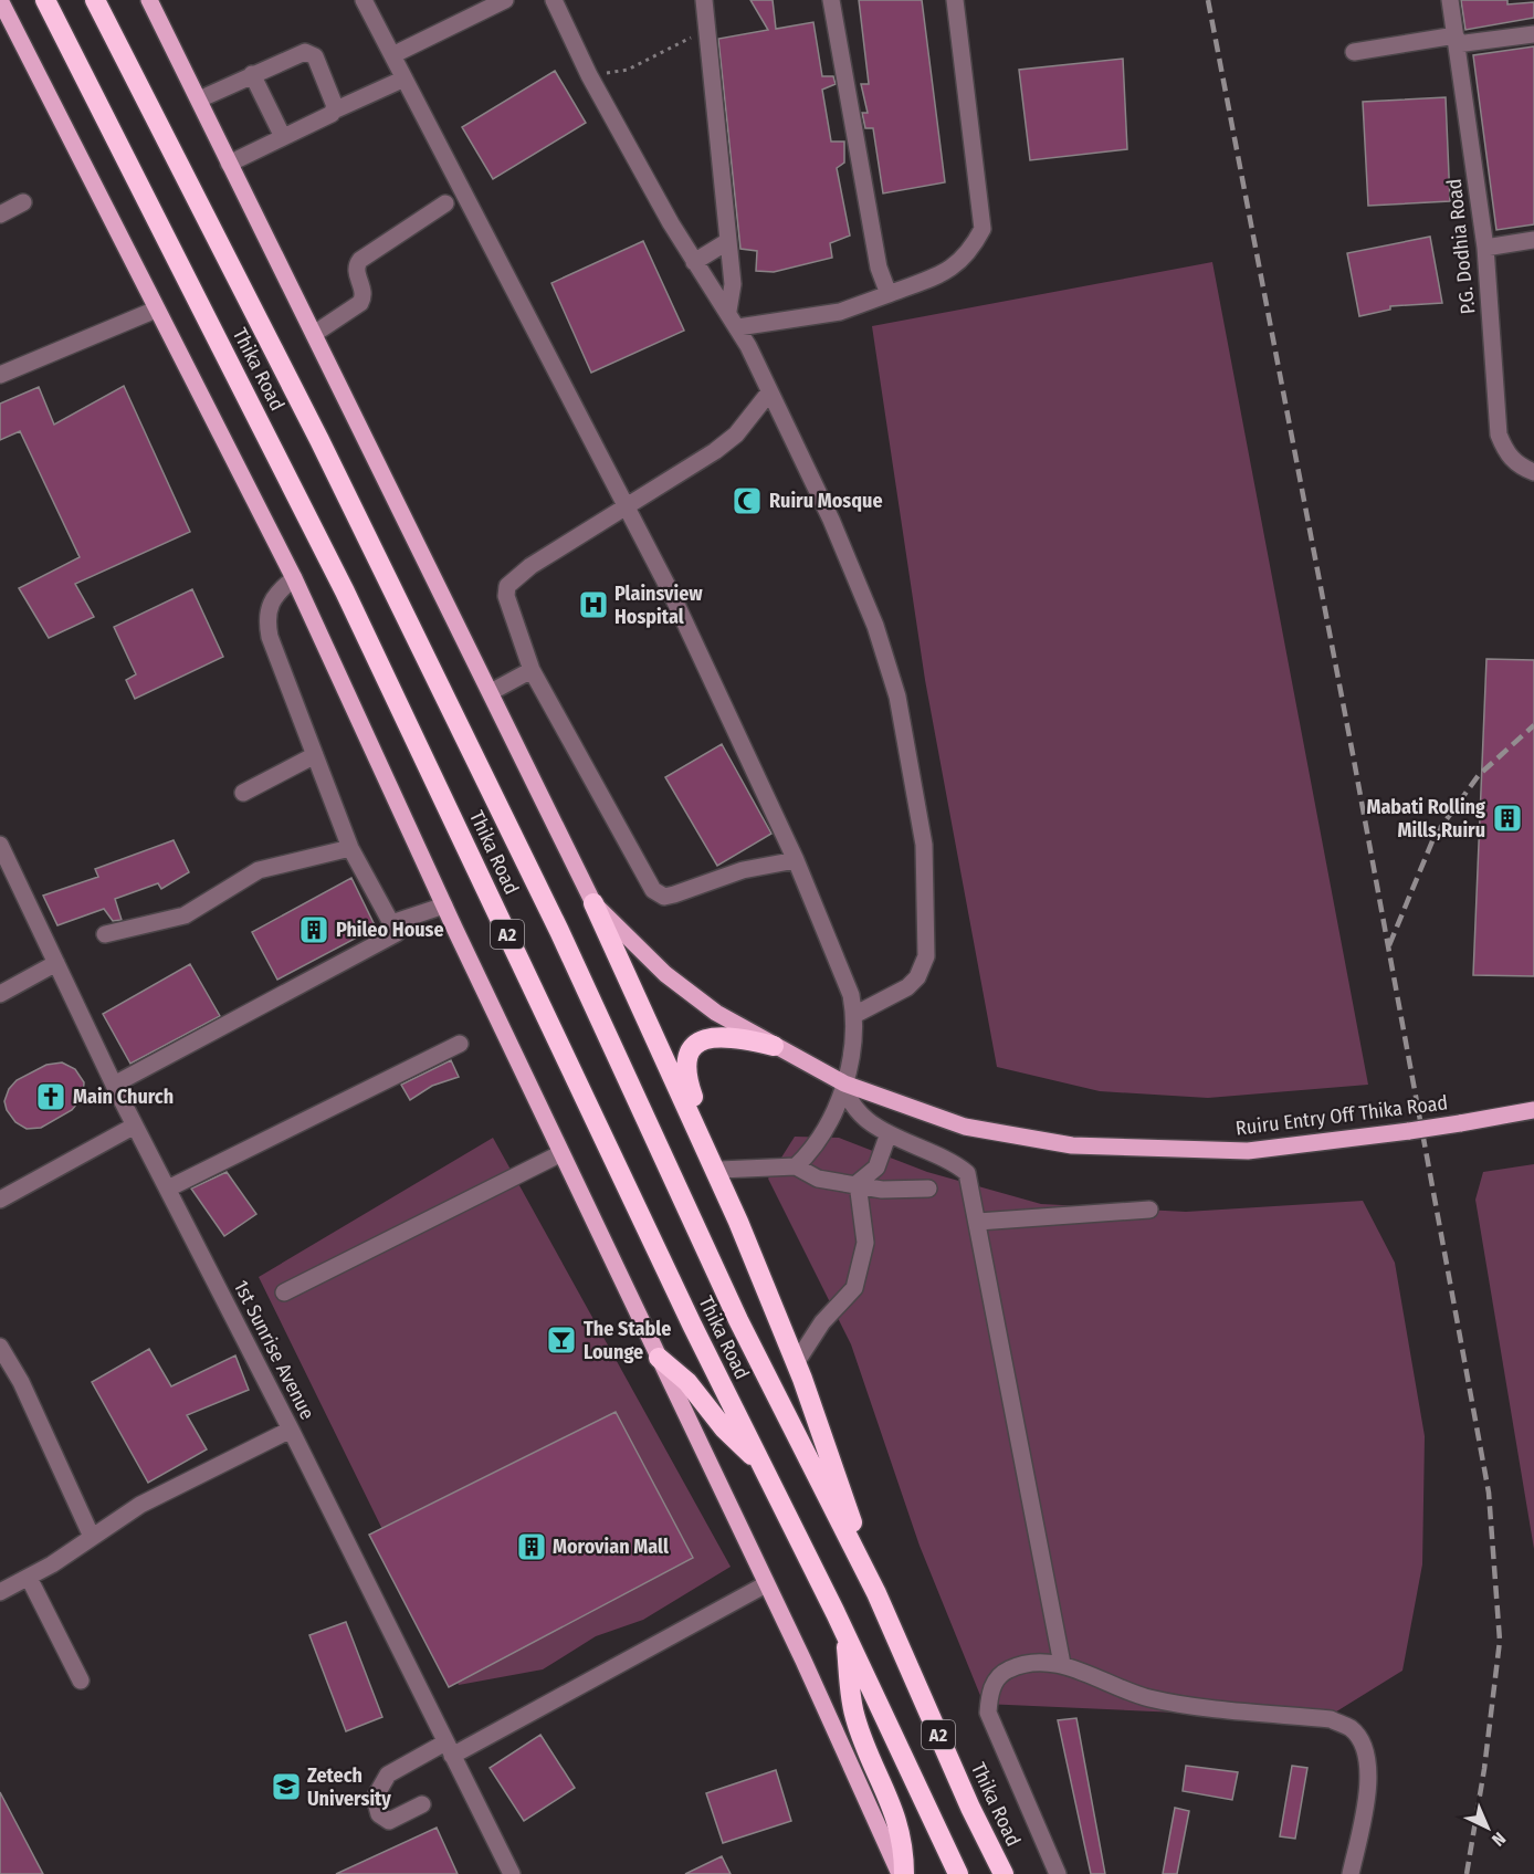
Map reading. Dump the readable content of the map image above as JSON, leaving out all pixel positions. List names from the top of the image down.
{
  "streets": {
    "highway": ["Thika Road", "A2"],
    "main road": ["Ruiru Entry Off Thika Road"],
    "street": ["P.G. Dodhia Road", "1st Sunrise Avenue"]
  },
  "places": {
    "mosque": ["Ruiru Mosque"],
    "hospital": ["Plainsview Hospital"],
    "building": ["Mabati Rolling Mills,Ruiru", "Phileo House", "Morovian Mall"],
    "church": ["Main Church"],
    "bar": ["The Stable Lounge"],
    "school or university": ["Zetech University"]
  },
  "north": "bottom right"
}
